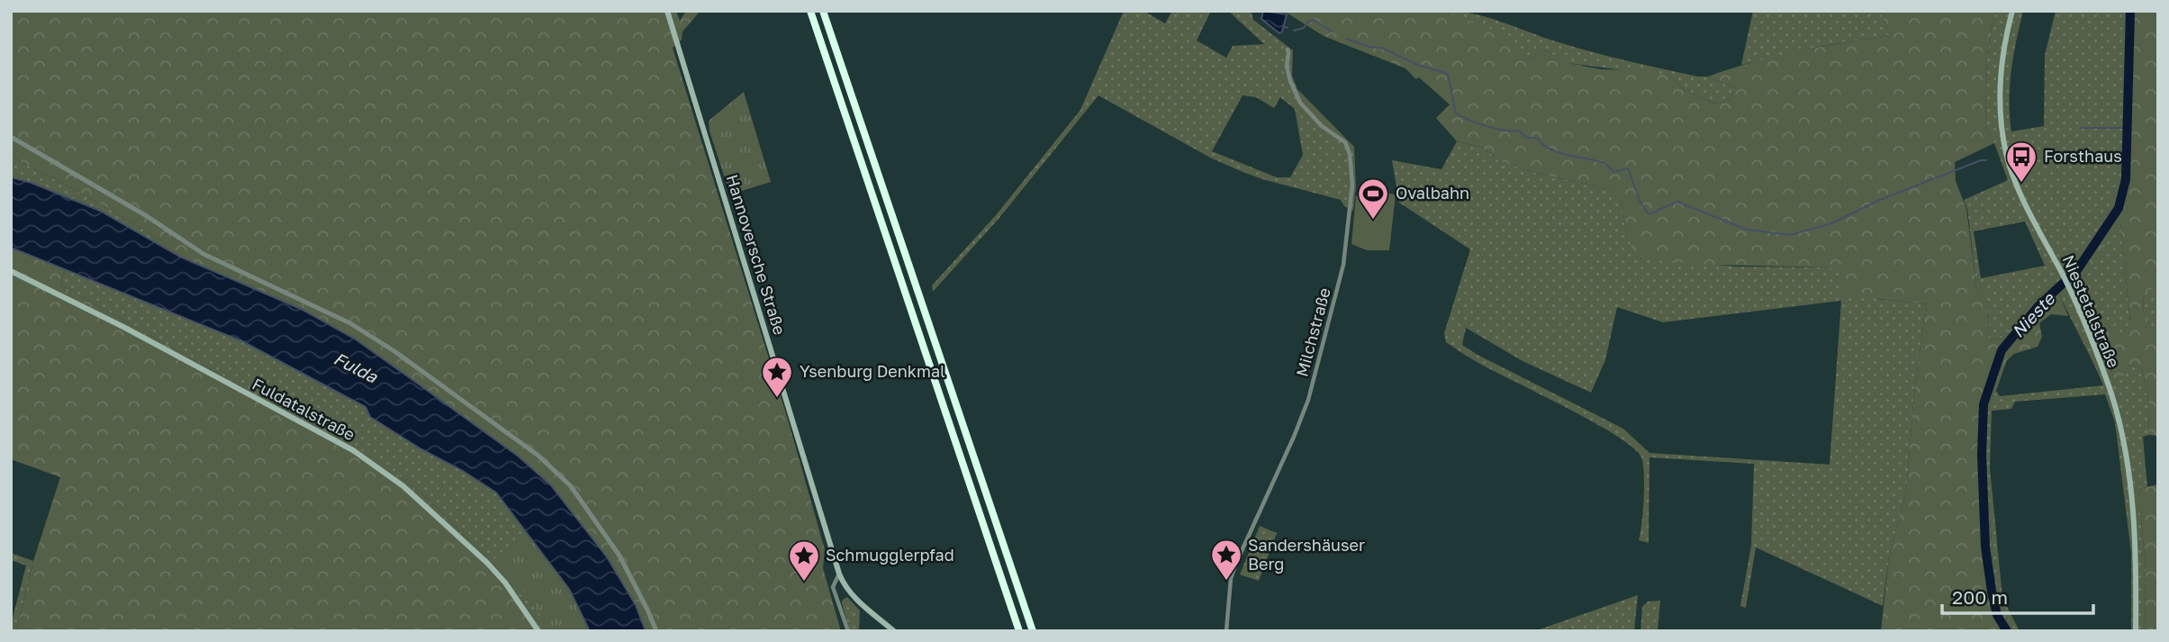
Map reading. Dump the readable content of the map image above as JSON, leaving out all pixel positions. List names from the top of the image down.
{
  "streets": {
    "main road": ["Hannoversche Straße", "Niestetalstraße", "Fuldatalstraße"],
    "street": ["Milchstraße"]
  },
  "water": ["Nieste", "Fulda"],
  "places": {
    "bus stop": ["Forsthaus"],
    "sports": ["Ovalbahn"],
    "place": ["Ysenburg Denkmal", "Sandershäuser Berg", "Schmugglerpfad"]
  },
  "scale_bar": "200 m"
}
